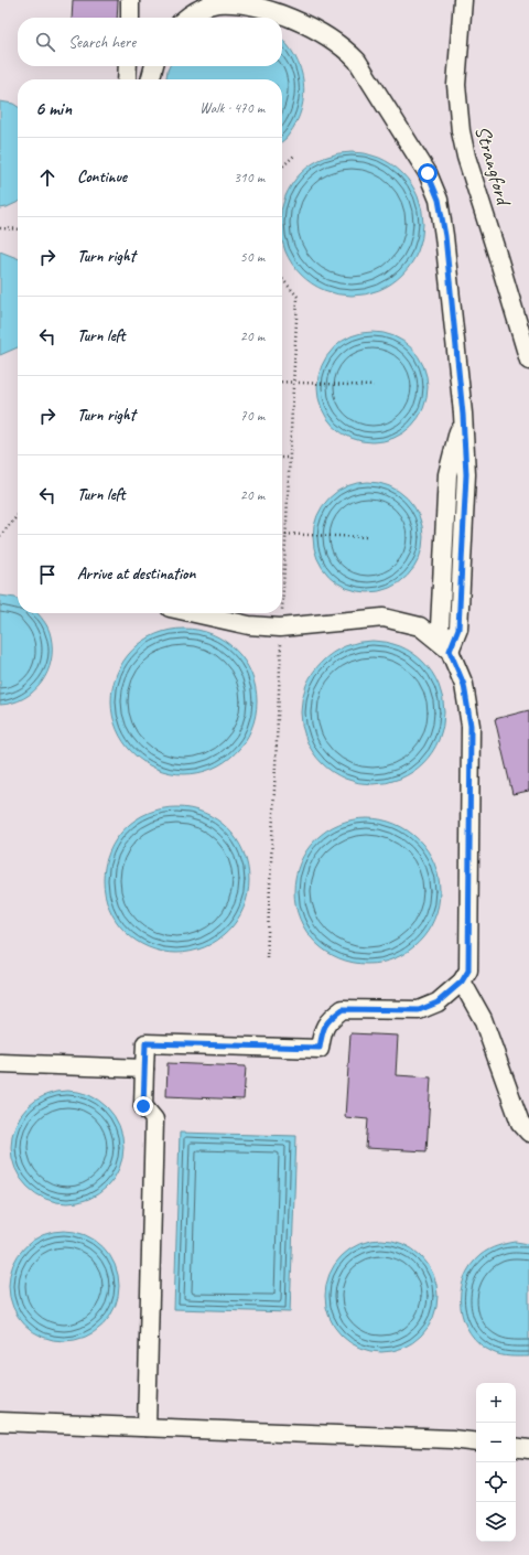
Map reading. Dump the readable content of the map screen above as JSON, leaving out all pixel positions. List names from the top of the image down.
{
  "streets": {
    "street": ["Strangford"]
  },
  "page": {
    "search": "Search here",
    "heading": ["6 min", "Walk · 470 m"],
    "list": [
      ["Continue", "310 m"],
      ["Turn right", "50 m"],
      ["Turn left", "20 m"],
      ["Turn right", "70 m"],
      ["Turn left", "20 m"],
      "Arrive at destination"
    ],
    "map_buttons": ["+", "−"]
  }
}
